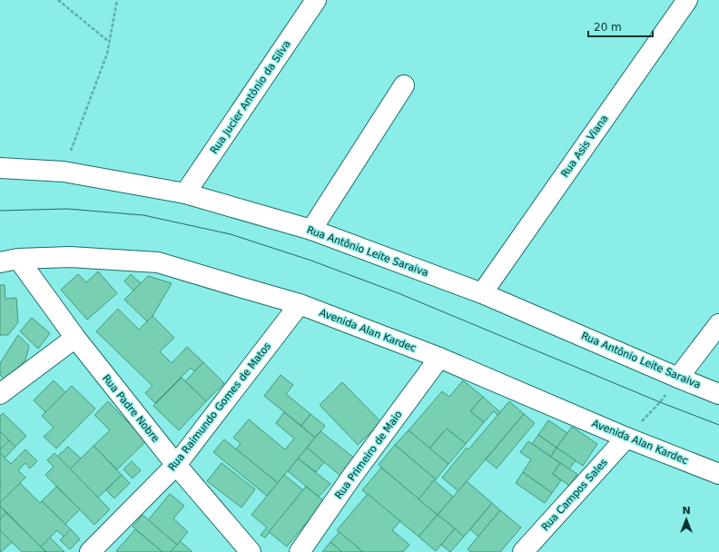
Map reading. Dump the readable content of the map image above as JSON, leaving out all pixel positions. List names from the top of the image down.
{
  "streets": {
    "street": [
      "Rua Jucier Antônio da Silva",
      "Rua Asis Viana",
      "Rua Antônio Leite Saraiva",
      "Avenida Alan Kardec",
      "Rua Raimundo Gomes de Matos",
      "Rua Padre Nobre",
      "Rua Primeiro de Maio",
      "Rua Campos Sales"
    ]
  },
  "crossings": [
    ["Rua Jucier Antônio da Silva", "Rua Antônio Leite Saraiva"],
    ["Rua Asis Viana", "Rua Antônio Leite Saraiva"],
    ["Avenida Alan Kardec", "Rua Raimundo Gomes de Matos"],
    ["Avenida Alan Kardec", "Rua Padre Nobre"],
    ["Avenida Alan Kardec", "Rua Primeiro de Maio"],
    ["Avenida Alan Kardec", "Rua Campos Sales"],
    ["Rua Raimundo Gomes de Matos", "Rua Padre Nobre"]
  ],
  "scale_bar": "20 m",
  "north": "top"
}
